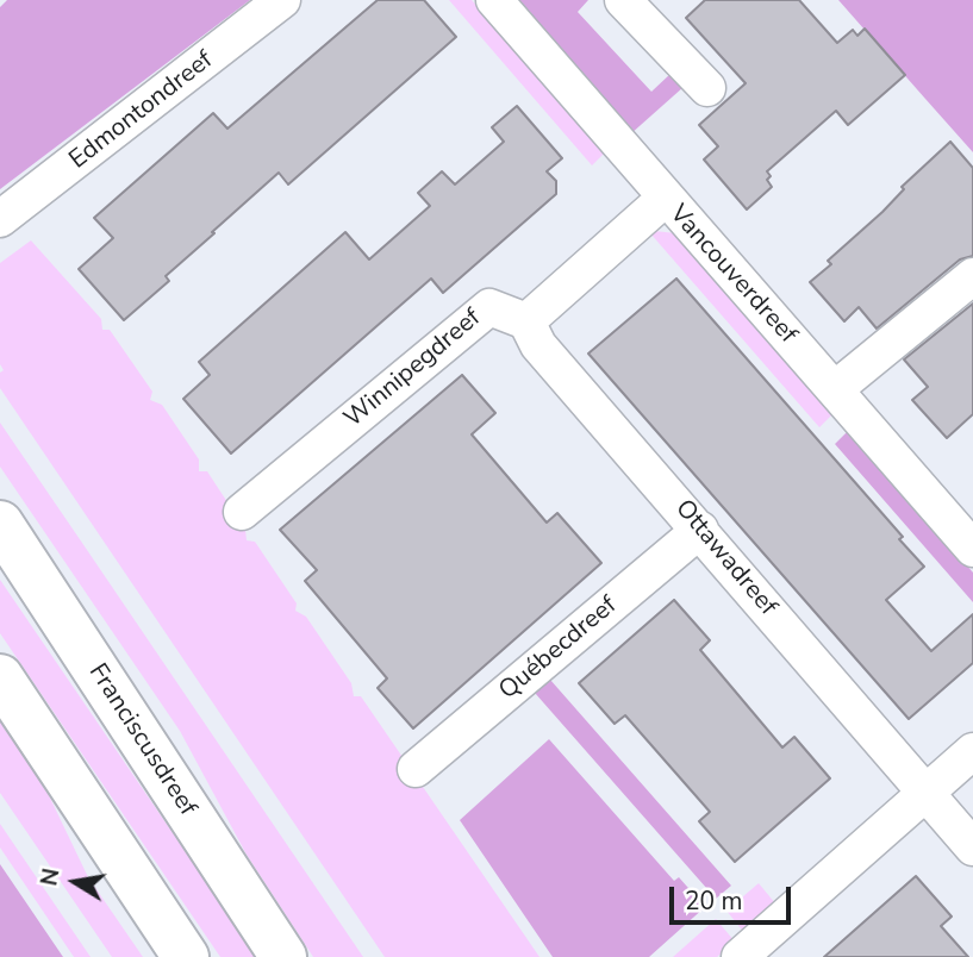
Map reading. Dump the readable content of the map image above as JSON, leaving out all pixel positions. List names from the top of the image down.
{
  "streets": {
    "main road": ["Franciscusdreef"],
    "street": [
      "Edmontondreef",
      "Vancouverdreef",
      "Winnipegdreef",
      "Ottawadreef",
      "Québecdreef"
    ]
  },
  "crossings": [
    ["Winnipegdreef", "Ottawadreef"],
    ["Ottawadreef", "Québecdreef"]
  ],
  "scale_bar": "20 m",
  "north": "left"
}
